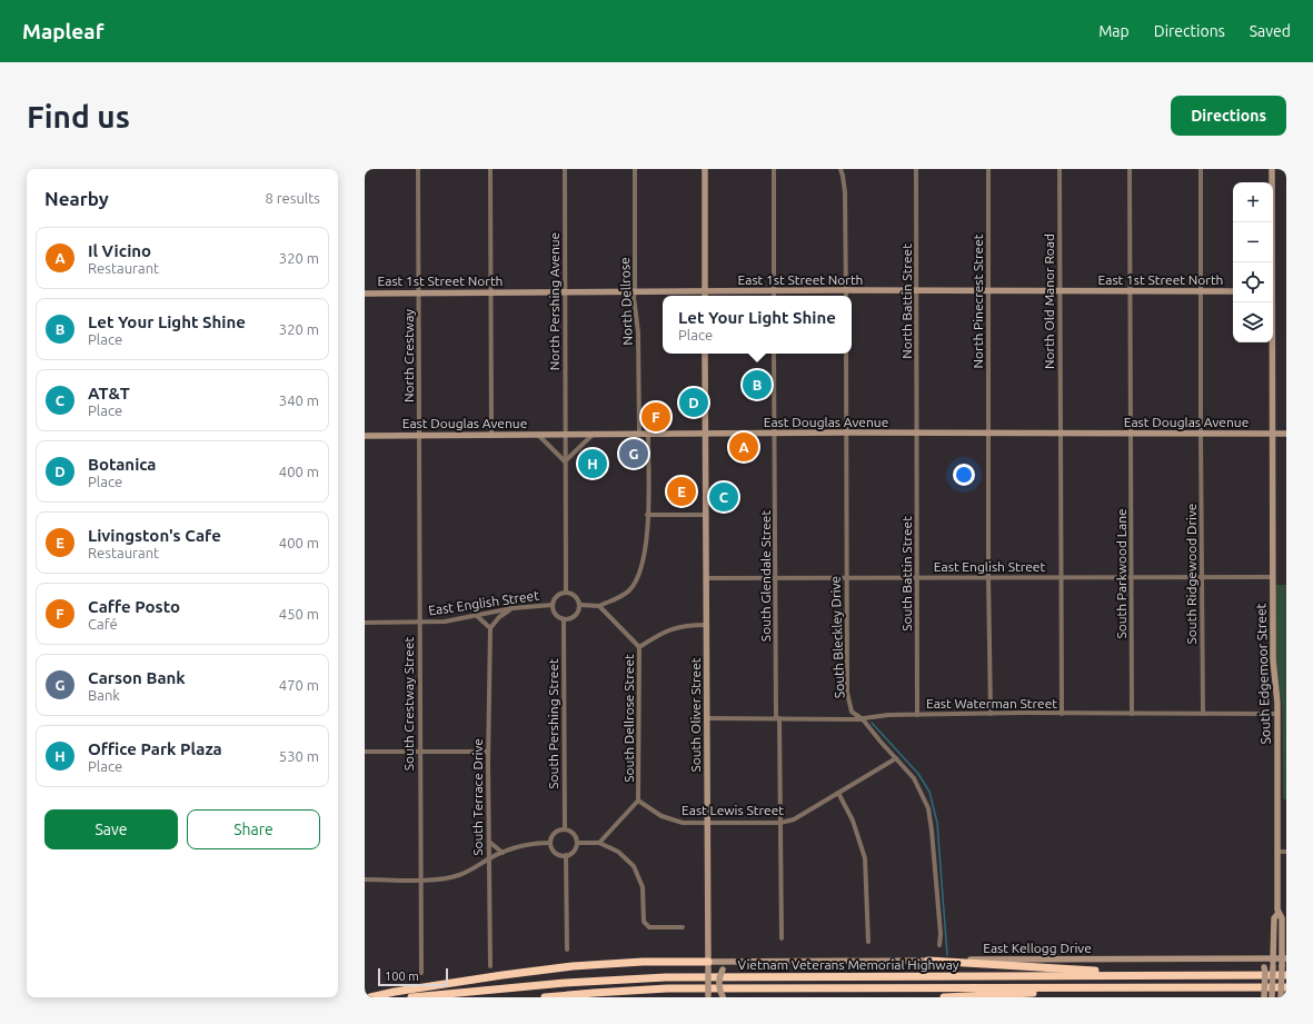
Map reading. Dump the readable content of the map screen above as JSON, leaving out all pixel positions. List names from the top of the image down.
{
  "streets": {
    "highway": ["Vietnam Veterans Memorial Highway"],
    "main road": [
      "East 1st Street North",
      "East Douglas Avenue",
      "South Edgemoor Street",
      "South Oliver Street",
      "East Kellogg Drive"
    ],
    "street": [
      "North Pershing Avenue",
      "North Dellrose",
      "North Battin Street",
      "North Pinecrest Street",
      "North Old Manor Road",
      "North Crestway",
      "East English Street",
      "South Battin Street",
      "South Parkwood Lane",
      "South Ridgewood Drive",
      "South Glendale Street",
      "South Bleckley Drive",
      "East Waterman Street",
      "South Crestway Street",
      "South Dellrose Street",
      "South Pershing Street",
      "South Terrace Drive",
      "East Lewis Street"
    ]
  },
  "crossings": [
    ["East 1st Street North", "North Pershing Avenue"],
    ["East 1st Street North", "North Dellrose"],
    ["East 1st Street North", "North Battin Street"],
    ["East 1st Street North", "North Pinecrest Street"],
    ["East 1st Street North", "North Old Manor Road"],
    ["East 1st Street North", "North Crestway"],
    ["East 1st Street North", "South Parkwood Lane"],
    ["East 1st Street North", "South Ridgewood Drive"],
    ["North Pershing Avenue", "East Douglas Avenue"],
    ["North Dellrose", "East Douglas Avenue"],
    ["North Battin Street", "East Douglas Avenue"],
    ["North Battin Street", "South Battin Street"],
    ["North Pinecrest Street", "East Douglas Avenue"],
    ["North Pinecrest Street", "East English Street"],
    ["North Pinecrest Street", "East Waterman Street"],
    ["North Old Manor Road", "East Douglas Avenue"],
    ["North Old Manor Road", "East English Street"],
    ["North Old Manor Road", "East Waterman Street"],
    ["North Crestway", "East Douglas Avenue"],
    ["North Crestway", "South Crestway Street"],
    ["East Douglas Avenue", "South Battin Street"],
    ["East Douglas Avenue", "South Parkwood Lane"],
    ["East Douglas Avenue", "South Ridgewood Drive"],
    ["East Douglas Avenue", "South Glendale Street"],
    ["East Douglas Avenue", "South Bleckley Drive"],
    ["East Douglas Avenue", "South Edgemoor Street"],
    ["East Douglas Avenue", "South Crestway Street"],
    ["East Douglas Avenue", "South Oliver Street"],
    ["East English Street", "South Battin Street"],
    ["East English Street", "South Parkwood Lane"],
    ["East English Street", "South Ridgewood Drive"],
    ["East English Street", "South Glendale Street"],
    ["East English Street", "South Bleckley Drive"],
    ["East English Street", "South Edgemoor Street"],
    ["East English Street", "South Crestway Street"],
    ["East English Street", "South Oliver Street"],
    ["East English Street", "South Pershing Street"],
    ["South Battin Street", "East Waterman Street"],
    ["South Parkwood Lane", "East Waterman Street"],
    ["South Ridgewood Drive", "East Waterman Street"],
    ["South Glendale Street", "East Waterman Street"],
    ["South Glendale Street", "East Lewis Street"],
    ["South Bleckley Drive", "East Waterman Street"],
    ["South Bleckley Drive", "East Lewis Street"],
    ["South Edgemoor Street", "East Waterman Street"],
    ["South Edgemoor Street", "East Kellogg Drive"],
    ["East Waterman Street", "South Oliver Street"],
    ["South Oliver Street", "East Lewis Street"],
    ["South Oliver Street", "East Kellogg Drive"],
    ["South Dellrose Street", "East Lewis Street"]
  ],
  "scale_bar": "100 m",
  "page": {
    "header": "Mapleaf",
    "nav": ["Map", "Directions", "Saved"],
    "buttons": [
      "Directions",
      ["Save", "Share"]
    ],
    "title": "Find us",
    "heading": ["Nearby", "8 results"],
    "map_buttons": ["+", "−"],
    "list": [
      {
        "mark": "A",
        "name": "Il Vicino",
        "note": "Restaurant",
        "value": "320 m"
      },
      {
        "mark": "B",
        "name": "Let Your Light Shine",
        "note": "Place",
        "value": "320 m"
      },
      {
        "mark": "C",
        "name": "AT&T",
        "note": "Place",
        "value": "340 m"
      },
      {
        "mark": "D",
        "name": "Botanica",
        "note": "Place",
        "value": "400 m"
      },
      {
        "mark": "E",
        "name": "Livingston's Cafe",
        "note": "Restaurant",
        "value": "400 m"
      },
      {
        "mark": "F",
        "name": "Caffe Posto",
        "note": "Café",
        "value": "450 m"
      },
      {
        "mark": "G",
        "name": "Carson Bank",
        "note": "Bank",
        "value": "470 m"
      },
      {
        "mark": "H",
        "name": "Office Park Plaza",
        "note": "Place",
        "value": "530 m"
      }
    ],
    "popup": ["Let Your Light Shine", "Place"],
    "pins": [
      "B",
      "D",
      "F",
      "A",
      "G",
      "H",
      "E",
      "C"
    ],
    "scale": "100 m"
  }
}
